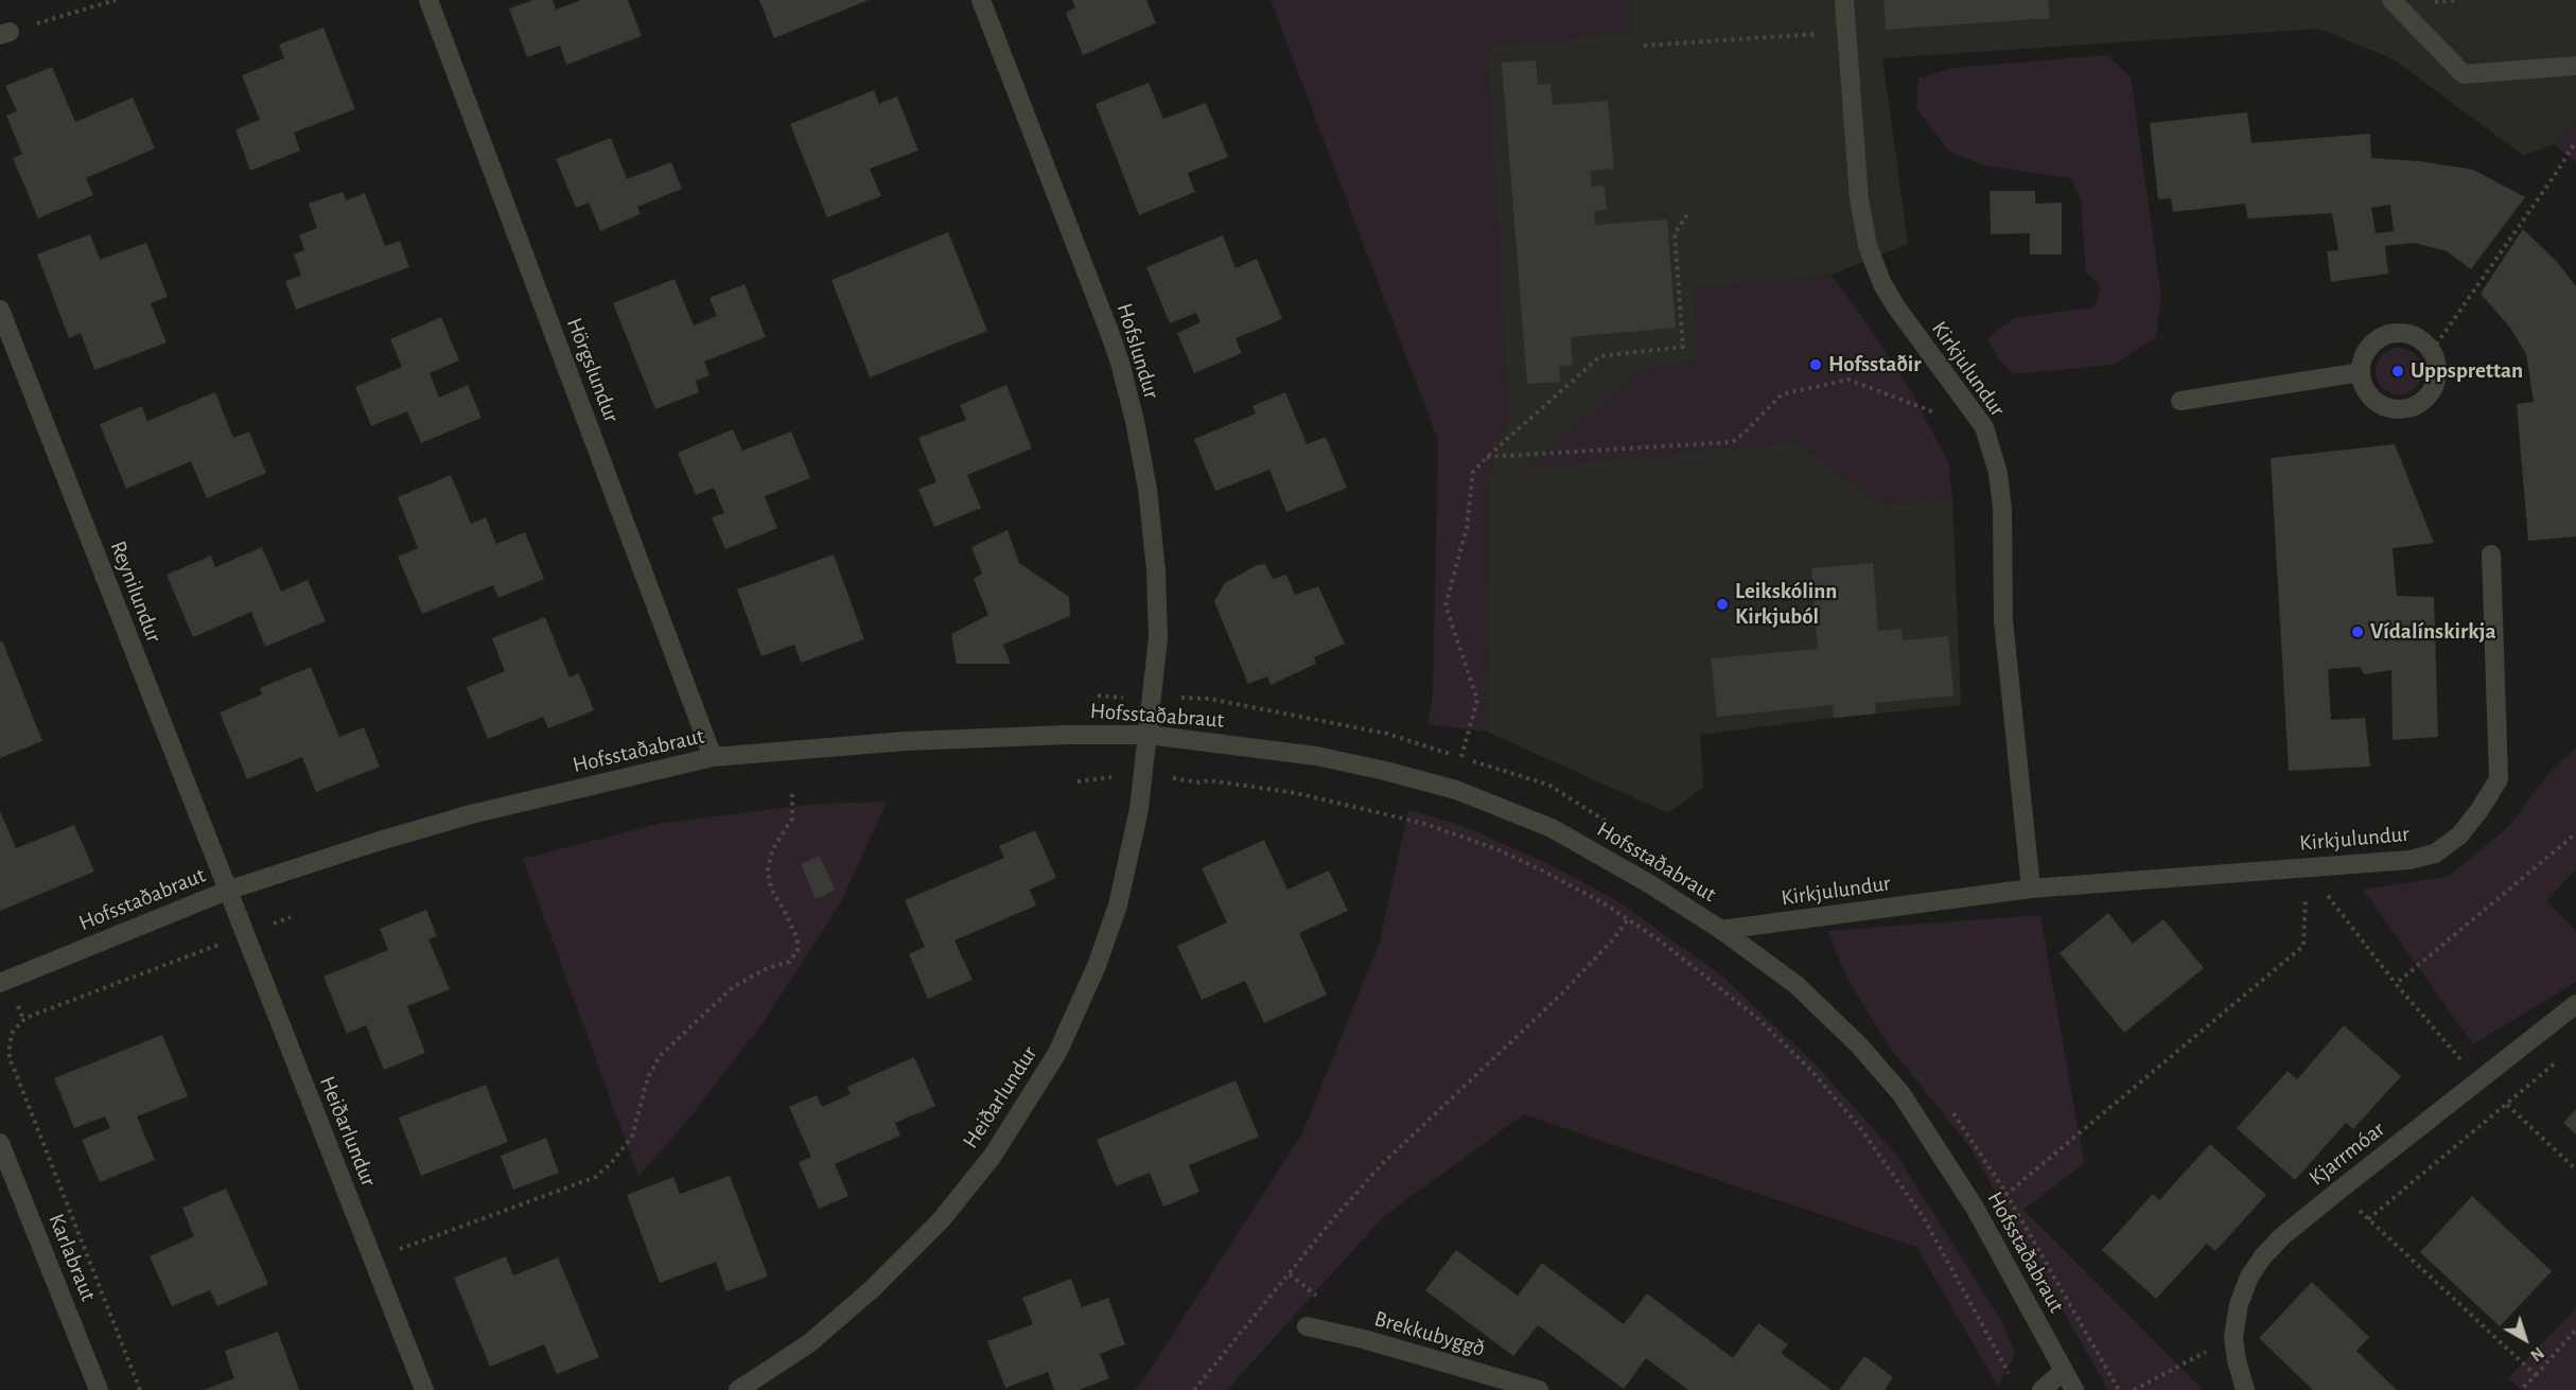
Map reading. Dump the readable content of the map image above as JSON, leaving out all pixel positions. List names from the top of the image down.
{
  "streets": {
    "street": [
      "Hofslundur",
      "Kirkjulundur",
      "Hörgslundur",
      "Reynilundur",
      "Hofsstaðabraut",
      "Heiðarlundur",
      "Kjarrmóar",
      "Karlabraut",
      "Brekkubyggð"
    ]
  },
  "crossings": [
    ["Hofslundur", "Hofsstaðabraut"],
    ["Hofslundur", "Heiðarlundur"],
    ["Kirkjulundur", "Hofsstaðabraut"],
    ["Hörgslundur", "Hofsstaðabraut"],
    ["Reynilundur", "Hofsstaðabraut"],
    ["Reynilundur", "Heiðarlundur"],
    ["Hofsstaðabraut", "Heiðarlundur"]
  ],
  "places": [
    "Hofsstaðir",
    "Uppsprettan",
    "Leikskólinn Kirkjuból",
    "Vídalínskirkja"
  ],
  "north": "bottom right"
}
